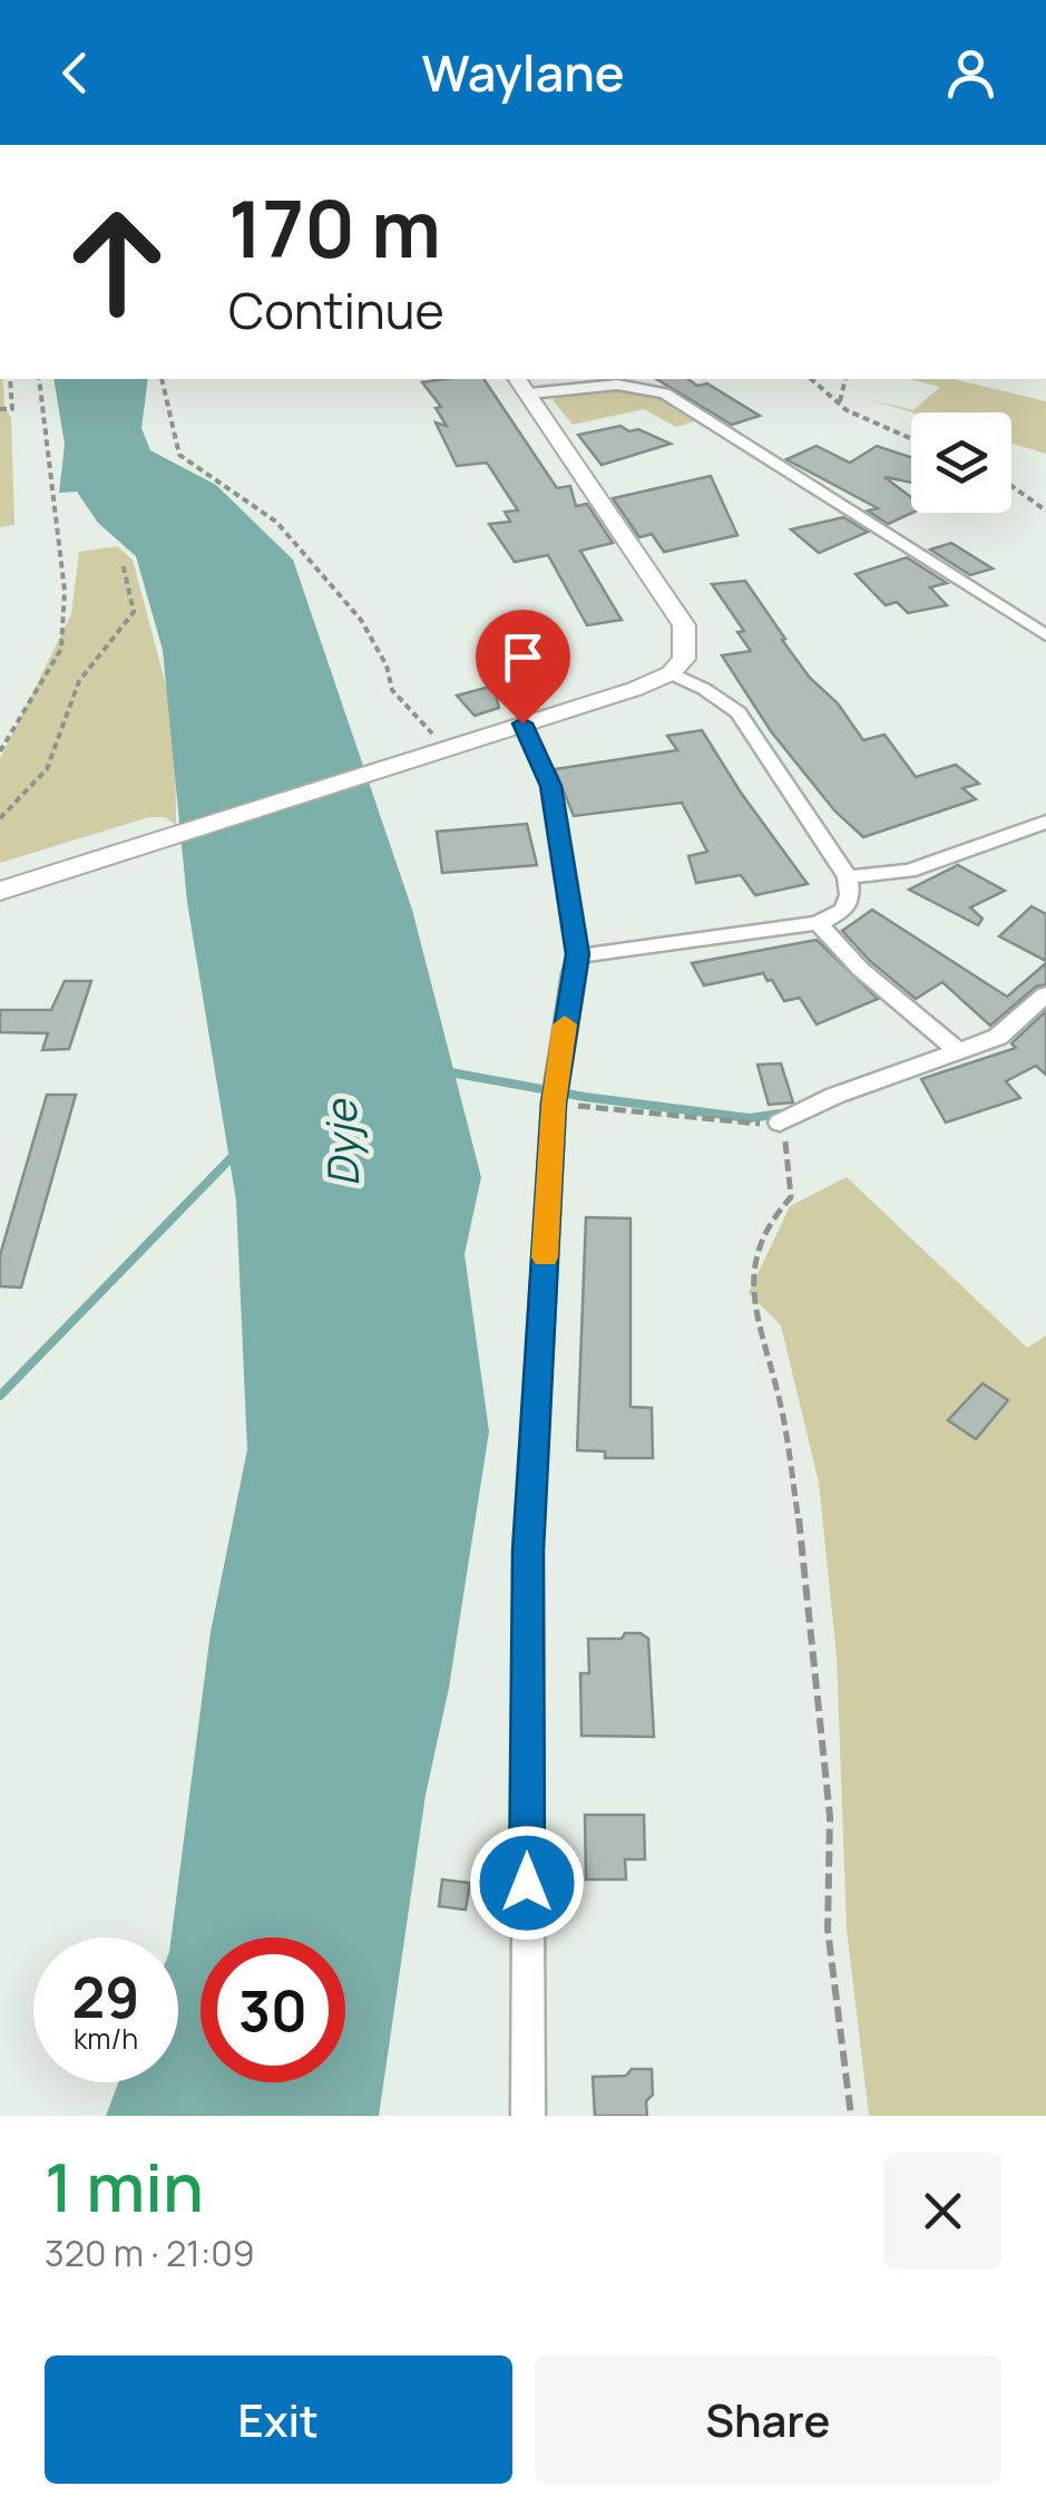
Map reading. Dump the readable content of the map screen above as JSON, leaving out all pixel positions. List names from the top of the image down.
{
  "water": ["Dyje"],
  "page": {
    "header": "Waylane",
    "turn": ["170 m", "Continue"],
    "speed": "29 km/h",
    "limit": "30",
    "heading": ["1 min", "320 m · 21:09"],
    "buttons": ["Exit", "Share"]
  }
}
